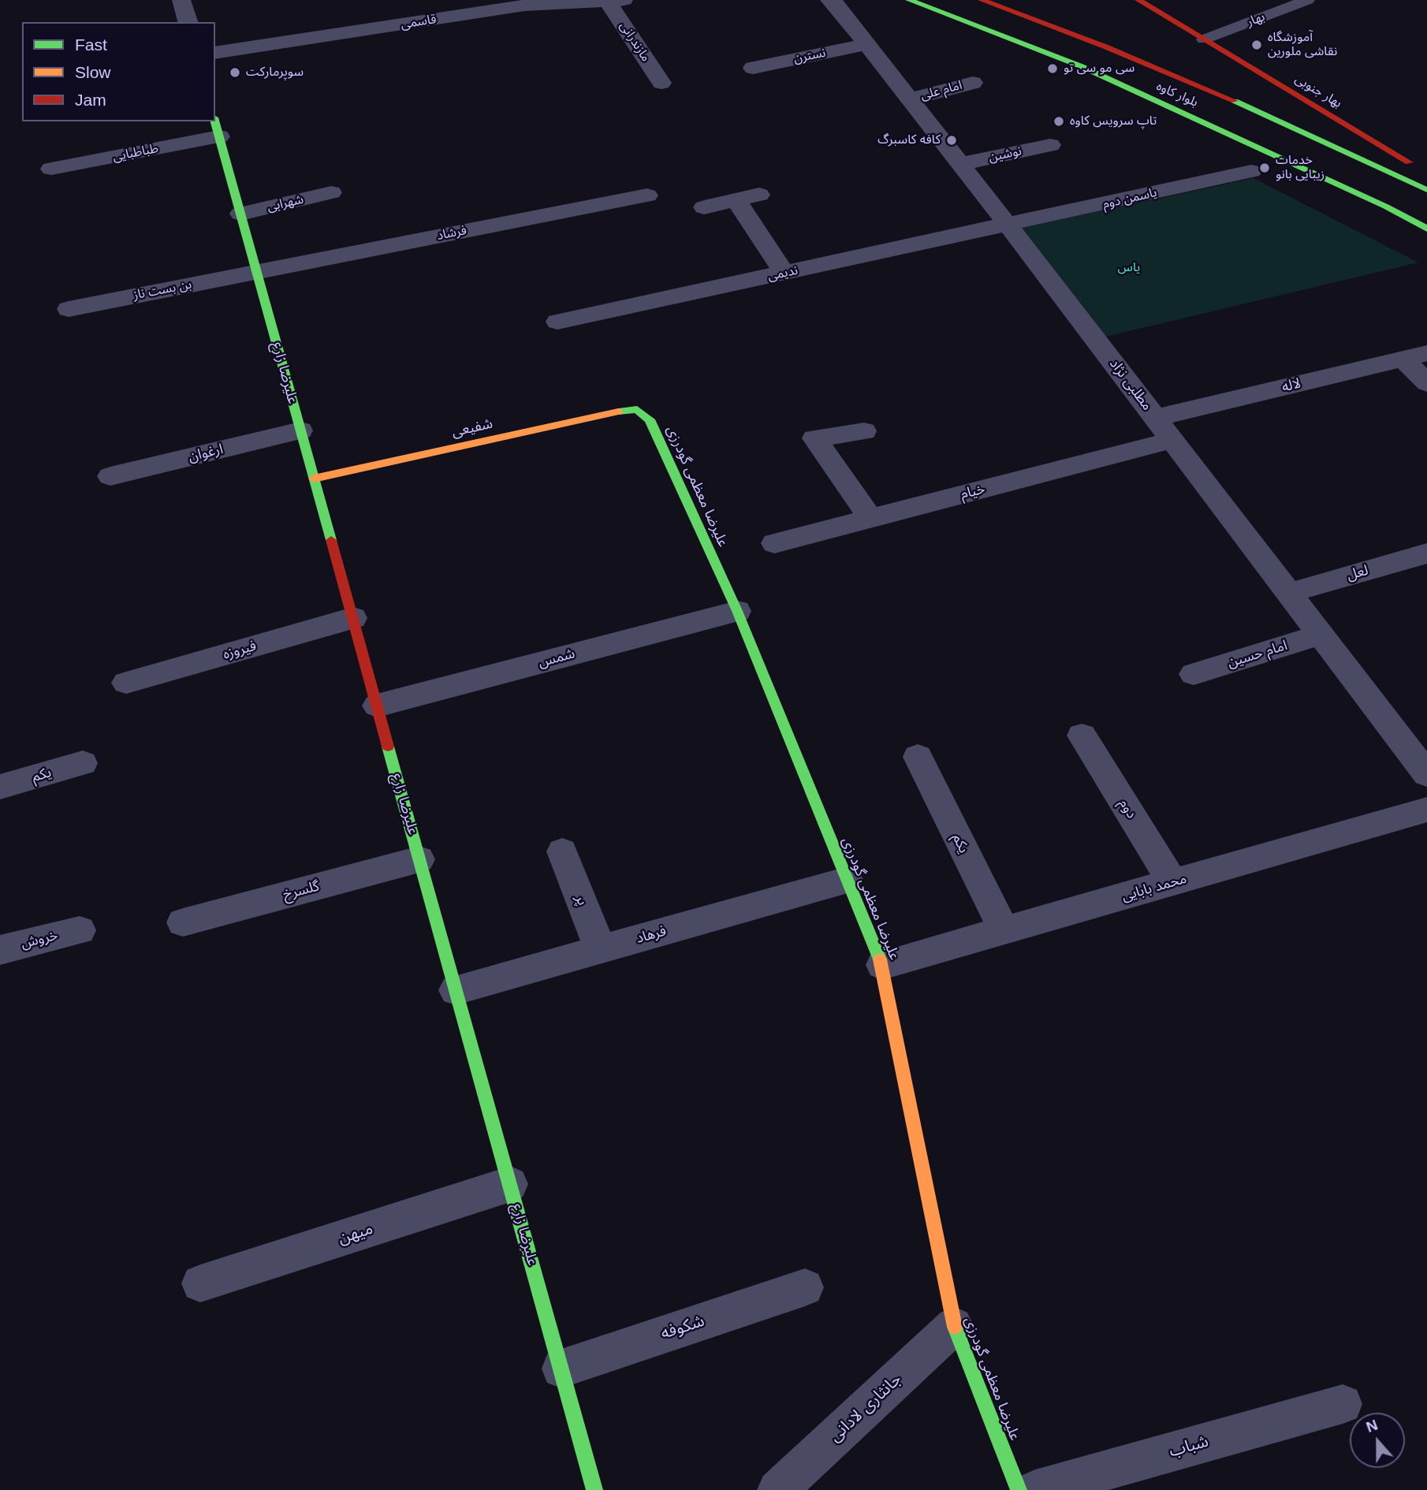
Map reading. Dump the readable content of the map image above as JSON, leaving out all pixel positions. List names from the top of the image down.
{
  "streets": {
    "street": [
      "قاسمی",
      "مازندرانی",
      "نسترن",
      "امام علی",
      "بهار جنوبی",
      "بلوار کاوه",
      "طباطبایی",
      "نوشین",
      "یاسمن دوم",
      "شهرابی",
      "فرشاد",
      "ندیمی",
      "بن بست ناز",
      "علیرضا زارع",
      "مطلبی نژاد",
      "لاله",
      "شفیعی",
      "ارغوان",
      "علیرضا معظمی گودرزی",
      "خیام",
      "لعل",
      "فیروزه",
      "امام حسین",
      "شمس",
      "یکم",
      "دوم",
      "محمد بابایی",
      "گلسرخ",
      "پر",
      "فرهاد",
      "خروش",
      "میهن",
      "شکوفه",
      "جانثاری لادانی",
      "شباب"
    ],
    "lane": ["بهار"]
  },
  "crossings": [
    ["بهار", "بهار جنوبی"],
    ["قاسمی", "مازندرانی"],
    ["نسترن", "مطلبی نژاد"],
    ["امام علی", "مطلبی نژاد"],
    ["طباطبایی", "علیرضا زارع"],
    ["نوشین", "مطلبی نژاد"],
    ["یاسمن دوم", "ندیمی"],
    ["یاسمن دوم", "مطلبی نژاد"],
    ["شهرابی", "علیرضا زارع"],
    ["فرشاد", "بن بست ناز"],
    ["فرشاد", "علیرضا زارع"],
    ["ندیمی", "مطلبی نژاد"],
    ["بن بست ناز", "علیرضا زارع"],
    ["علیرضا زارع", "شفیعی"],
    ["علیرضا زارع", "ارغوان"],
    ["علیرضا زارع", "فیروزه"],
    ["علیرضا زارع", "شمس"],
    ["علیرضا زارع", "گلسرخ"],
    ["علیرضا زارع", "فرهاد"],
    ["علیرضا زارع", "میهن"],
    ["علیرضا زارع", "شکوفه"],
    ["مطلبی نژاد", "لاله"],
    ["مطلبی نژاد", "خیام"],
    ["مطلبی نژاد", "لعل"],
    ["مطلبی نژاد", "امام حسین"],
    ["شفیعی", "علیرضا معظمی گودرزی"],
    ["علیرضا معظمی گودرزی", "شمس"],
    ["علیرضا معظمی گودرزی", "محمد بابایی"],
    ["علیرضا معظمی گودرزی", "فرهاد"],
    ["علیرضا معظمی گودرزی", "جانثاری لادانی"],
    ["یکم", "محمد بابایی"],
    ["دوم", "محمد بابایی"],
    ["پر", "فرهاد"]
  ],
  "parks": ["یاس"],
  "places": [
    "آموزشگاه نقاشی ملورین",
    "سی مو سی تو",
    "سوپرمارکت",
    "تاپ سرویس کاوه",
    "کافه کاسبرگ",
    "خدمات زیبایی بانو"
  ],
  "legend": ["Fast", "Slow", "Jam"],
  "north": "top"
}
